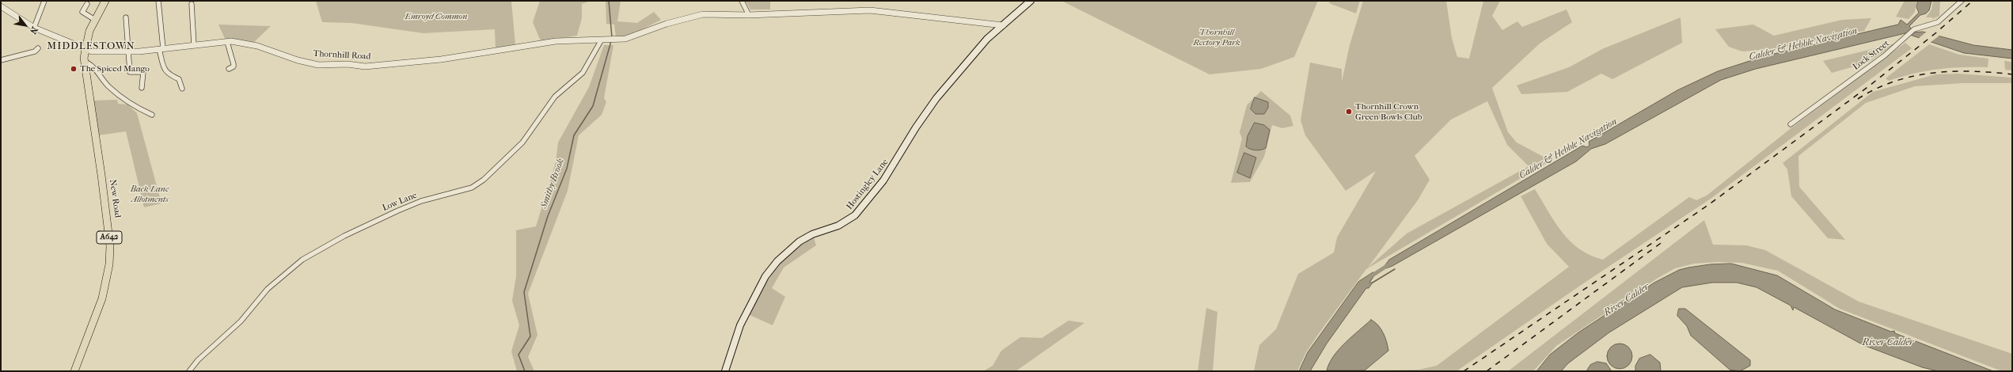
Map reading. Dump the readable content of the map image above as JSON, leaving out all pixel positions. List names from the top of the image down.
{
  "streets": {
    "highway": ["New Road", "A642"],
    "main road": ["Hostingley Lane"],
    "street": ["Thornhill Road", "Lock Street", "Low Lane"]
  },
  "crossings": [
    ["Thornhill Road", "Hostingley Lane"],
    ["Thornhill Road", "New Road"],
    ["Thornhill Road", "Low Lane"]
  ],
  "districts": ["MIDDLESTOWN"],
  "water": ["Calder & Hebble Navigation", "Smithy Brook", "River Calder"],
  "parks": ["Emroyd Common", "Thornhill Rectory Park", "Back Lane Allotments"],
  "places": ["The Spiced Mango", "Thornhill Crown Green Bowls Club"],
  "north": "bottom right"
}
